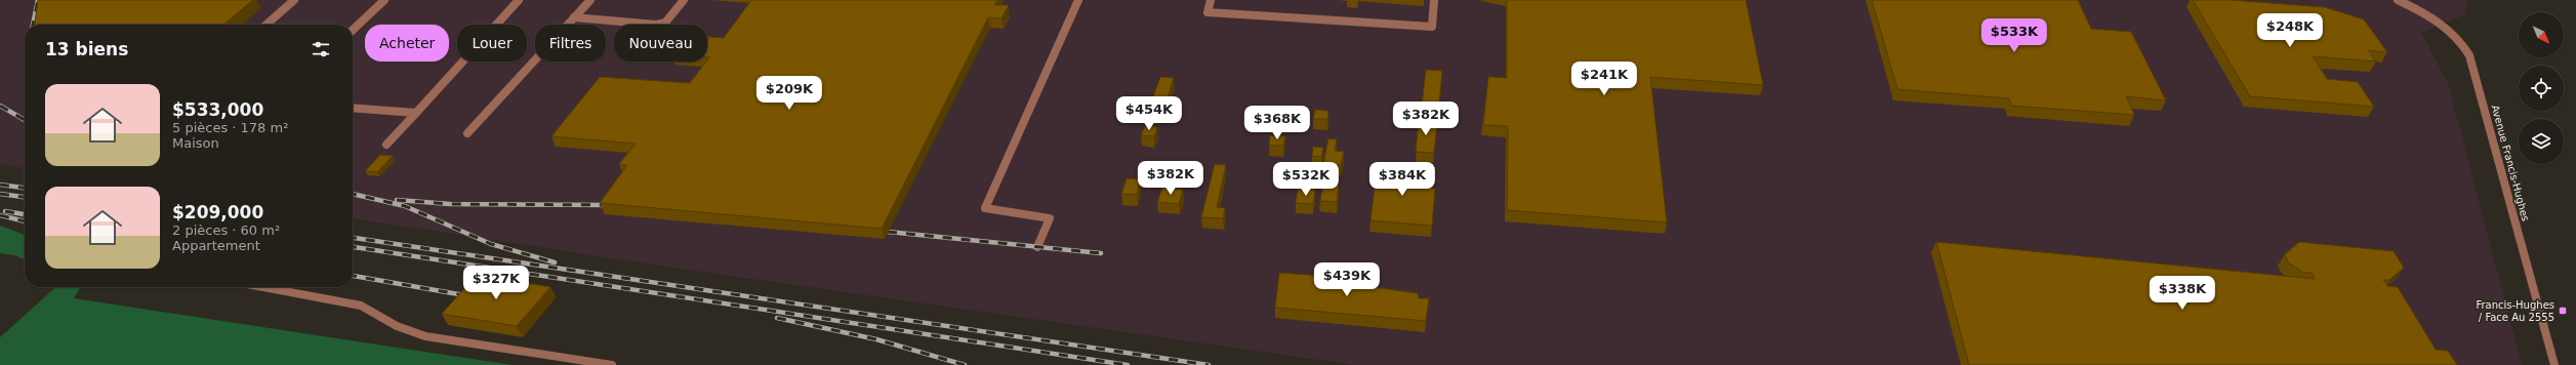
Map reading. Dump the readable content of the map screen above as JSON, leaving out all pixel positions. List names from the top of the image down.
{
  "streets": {
    "street": ["Avenue Francis-Hughes"]
  },
  "places": {
    "transit": ["Francis-Hughes / Face Au 2555"]
  },
  "north": "bottom right",
  "page": {
    "price": [
      "$248K",
      "$533K",
      "$241K",
      "$209K",
      "$454K",
      "$382K",
      "$368K",
      "$382K",
      "$532K",
      "$384K",
      "$439K",
      "$327K",
      "$338K"
    ],
    "chip": [
      "Acheter",
      "Louer",
      "Filtres",
      "Nouveau"
    ],
    "heading": "13 biens",
    "list": [
      {
        "name": "$533,000",
        "note": "5 pièces · 178 m² · Maison"
      },
      {
        "name": "$209,000",
        "note": "2 pièces · 60 m² · Appartement"
      }
    ]
  }
}
